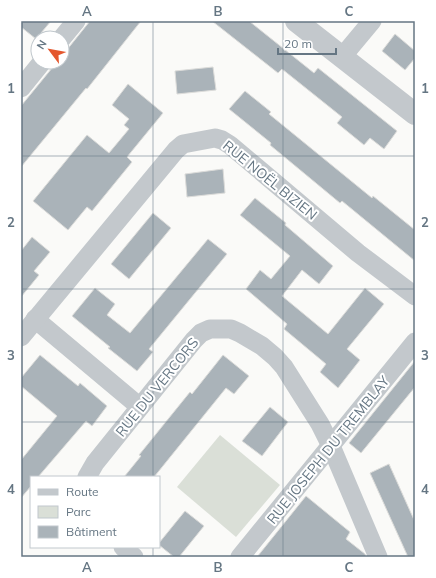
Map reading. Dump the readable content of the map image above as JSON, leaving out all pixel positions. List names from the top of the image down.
{
  "streets": {
    "street": ["RUE NOËL BIZIEN", "RUE DU VERCORS", "RUE JOSEPH DU TREMBLAY"]
  },
  "crossings": [
    ["RUE DU VERCORS", "RUE JOSEPH DU TREMBLAY"]
  ],
  "legend": ["Route", "Parc", "Bâtiment"],
  "scale_bar": "20 m",
  "north": "top left",
  "grid": {
    "columns": ["A", "B", "C"],
    "rows": [
      "1",
      "2",
      "3",
      "4"
    ]
  }
}
